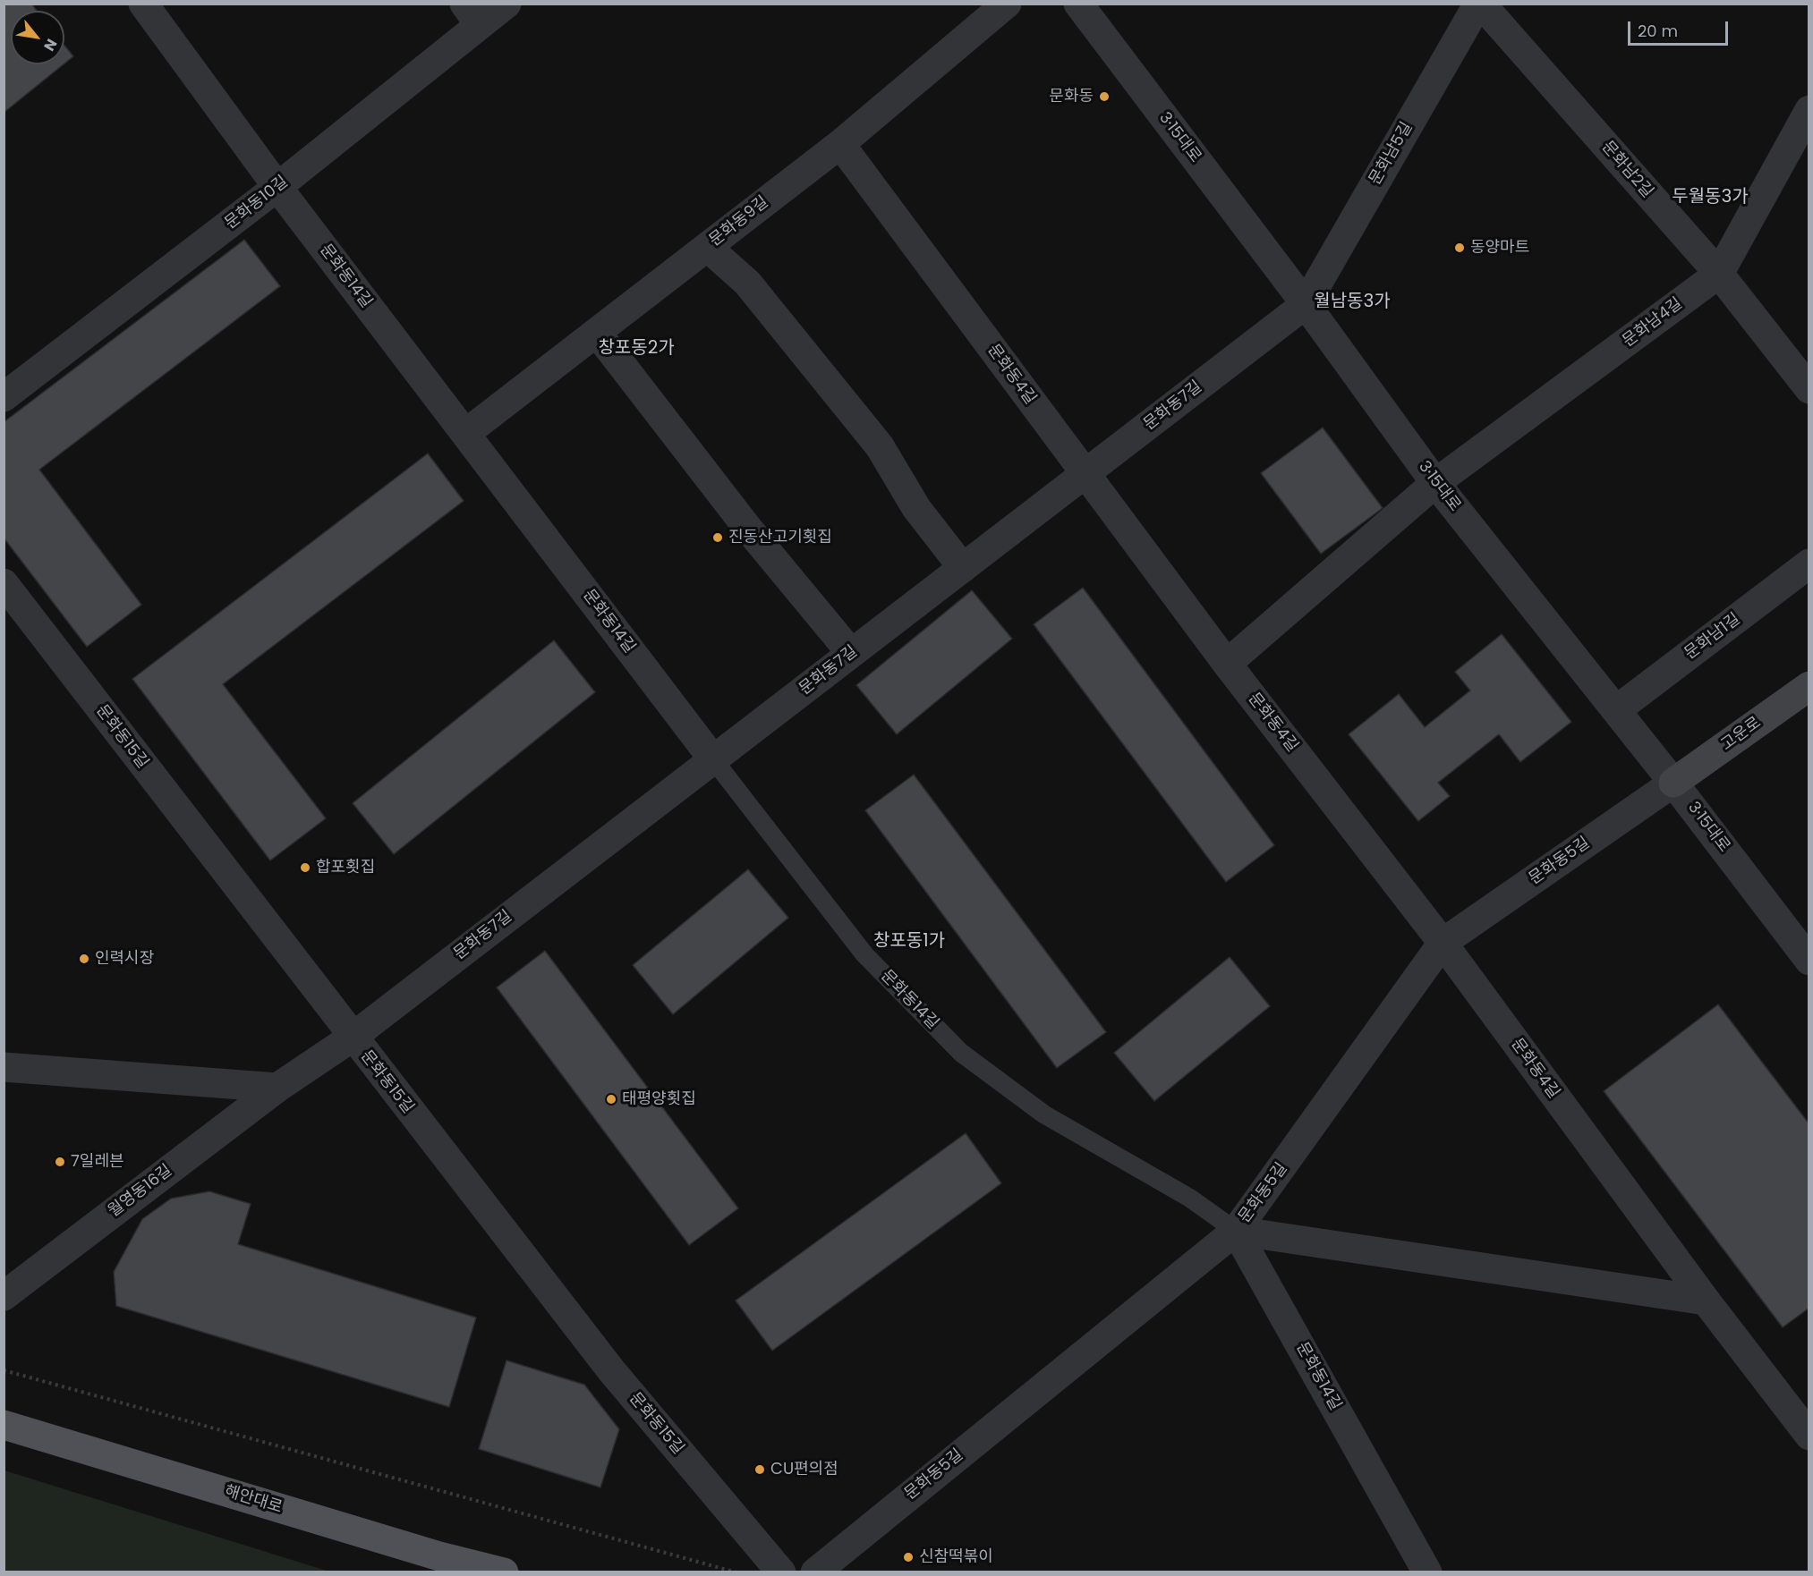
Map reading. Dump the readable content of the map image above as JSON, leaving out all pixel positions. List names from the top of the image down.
{
  "streets": {
    "main road": ["고운로", "해안대로"],
    "street": [
      "3·15대로",
      "문화남5길",
      "문화남2길",
      "문화동10길",
      "문화동9길",
      "문화동14길",
      "문화남4길",
      "문화동4길",
      "문화동7길",
      "문화남1길",
      "문화동15길",
      "문화동5길",
      "월영동16길"
    ]
  },
  "crossings": [
    ["3·15대로", "문화남5길"],
    ["3·15대로", "문화남4길"],
    ["3·15대로", "문화동7길"],
    ["3·15대로", "문화남1길"],
    ["3·15대로", "고운로"],
    ["3·15대로", "문화동5길"],
    ["문화남5길", "문화남2길"],
    ["문화남5길", "문화동7길"],
    ["문화남2길", "문화남4길"],
    ["문화동10길", "문화동14길"],
    ["문화동9길", "문화동14길"],
    ["문화동9길", "문화동4길"],
    ["문화동14길", "문화동7길"],
    ["문화동14길", "문화동5길"],
    ["문화남4길", "문화동4길"],
    ["문화동4길", "문화동7길"],
    ["문화동4길", "문화동5길"],
    ["문화동7길", "문화동15길"],
    ["문화동7길", "월영동16길"],
    ["고운로", "문화동5길"],
    ["문화동15길", "월영동16길"]
  ],
  "districts": [
    "두월동3가",
    "월남동3가",
    "창포동2가",
    "창포동1가"
  ],
  "places": [
    "문화동",
    "동양마트",
    "진동산고기횟집",
    "합포횟집",
    "인력시장",
    "태평양횟집",
    "7일레븐",
    "CU편의점",
    "신참떡볶이"
  ],
  "scale_bar": "20 m",
  "north": "bottom right"
}
